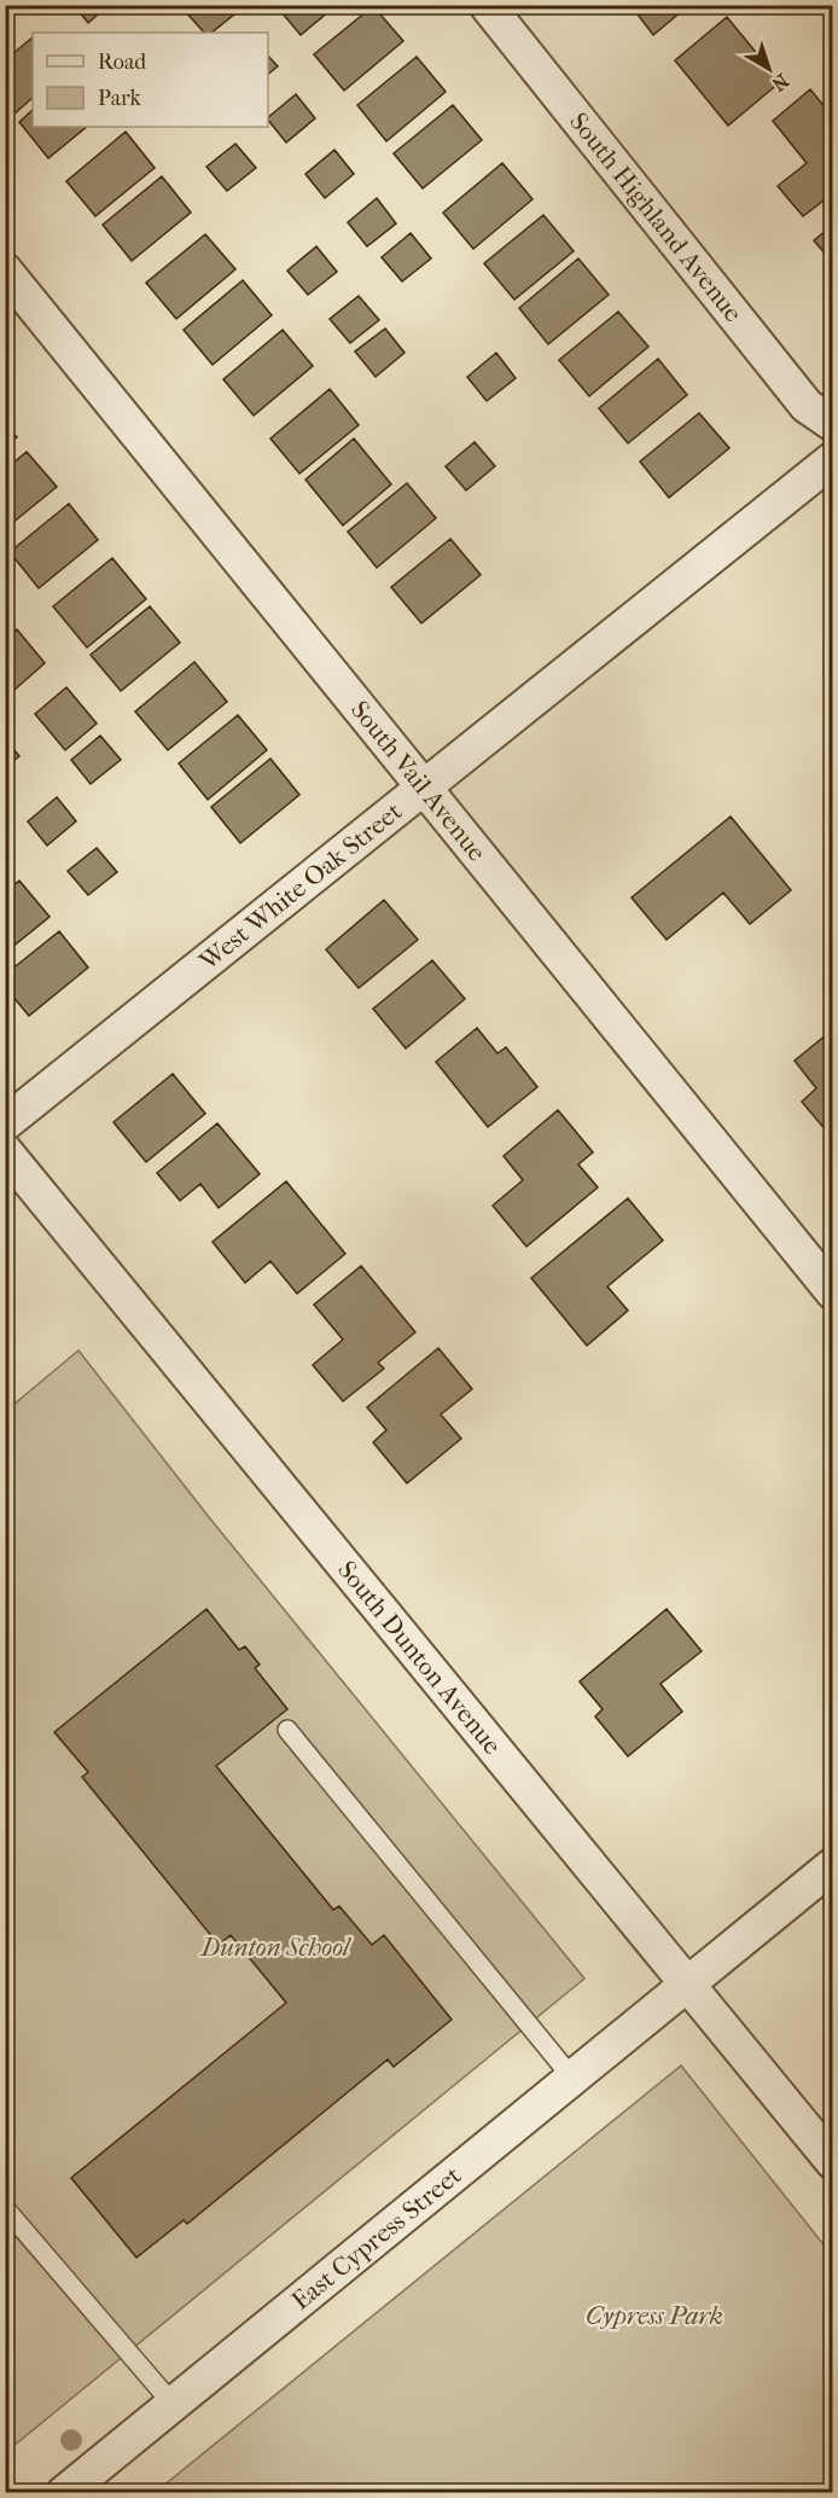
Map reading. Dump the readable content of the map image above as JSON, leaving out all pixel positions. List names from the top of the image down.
{
  "streets": {
    "street": [
      "South Highland Avenue",
      "South Vail Avenue",
      "West White Oak Street",
      "South Dunton Avenue",
      "East Cypress Street"
    ]
  },
  "crossings": [
    ["South Vail Avenue", "West White Oak Street"],
    ["South Dunton Avenue", "East Cypress Street"]
  ],
  "parks": ["Dunton School", "Cypress Park"],
  "legend": ["Road", "Park"],
  "north": "bottom right"
}
